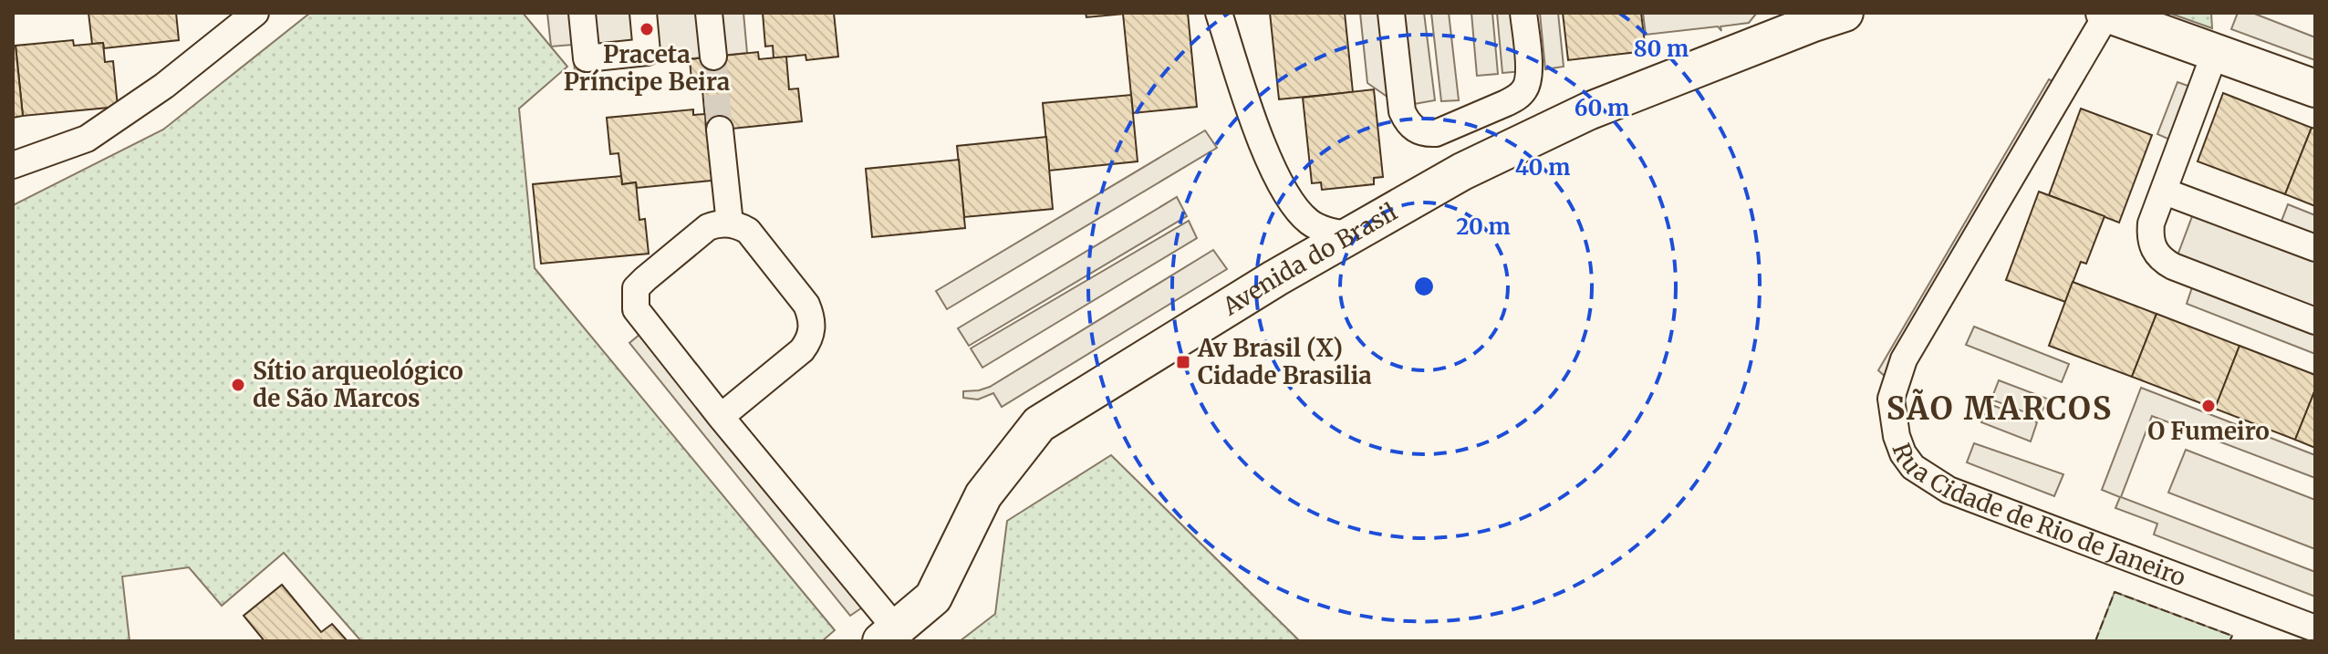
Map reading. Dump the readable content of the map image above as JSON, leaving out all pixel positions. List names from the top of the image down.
{
  "streets": {
    "street": ["Avenida do Brasil", "Rua Cidade de Rio de Janeiro"]
  },
  "districts": ["SÃO MARCOS"],
  "places": {
    "other": ["Praceta Príncipe Beira", "Sítio arqueológico de São Marcos", "O Fumeiro"],
    "transit": ["Av Brasil (X) Cidade Brasilia"]
  },
  "rings": [
    "80 m",
    "60 m",
    "40 m",
    "20 m"
  ]
}
